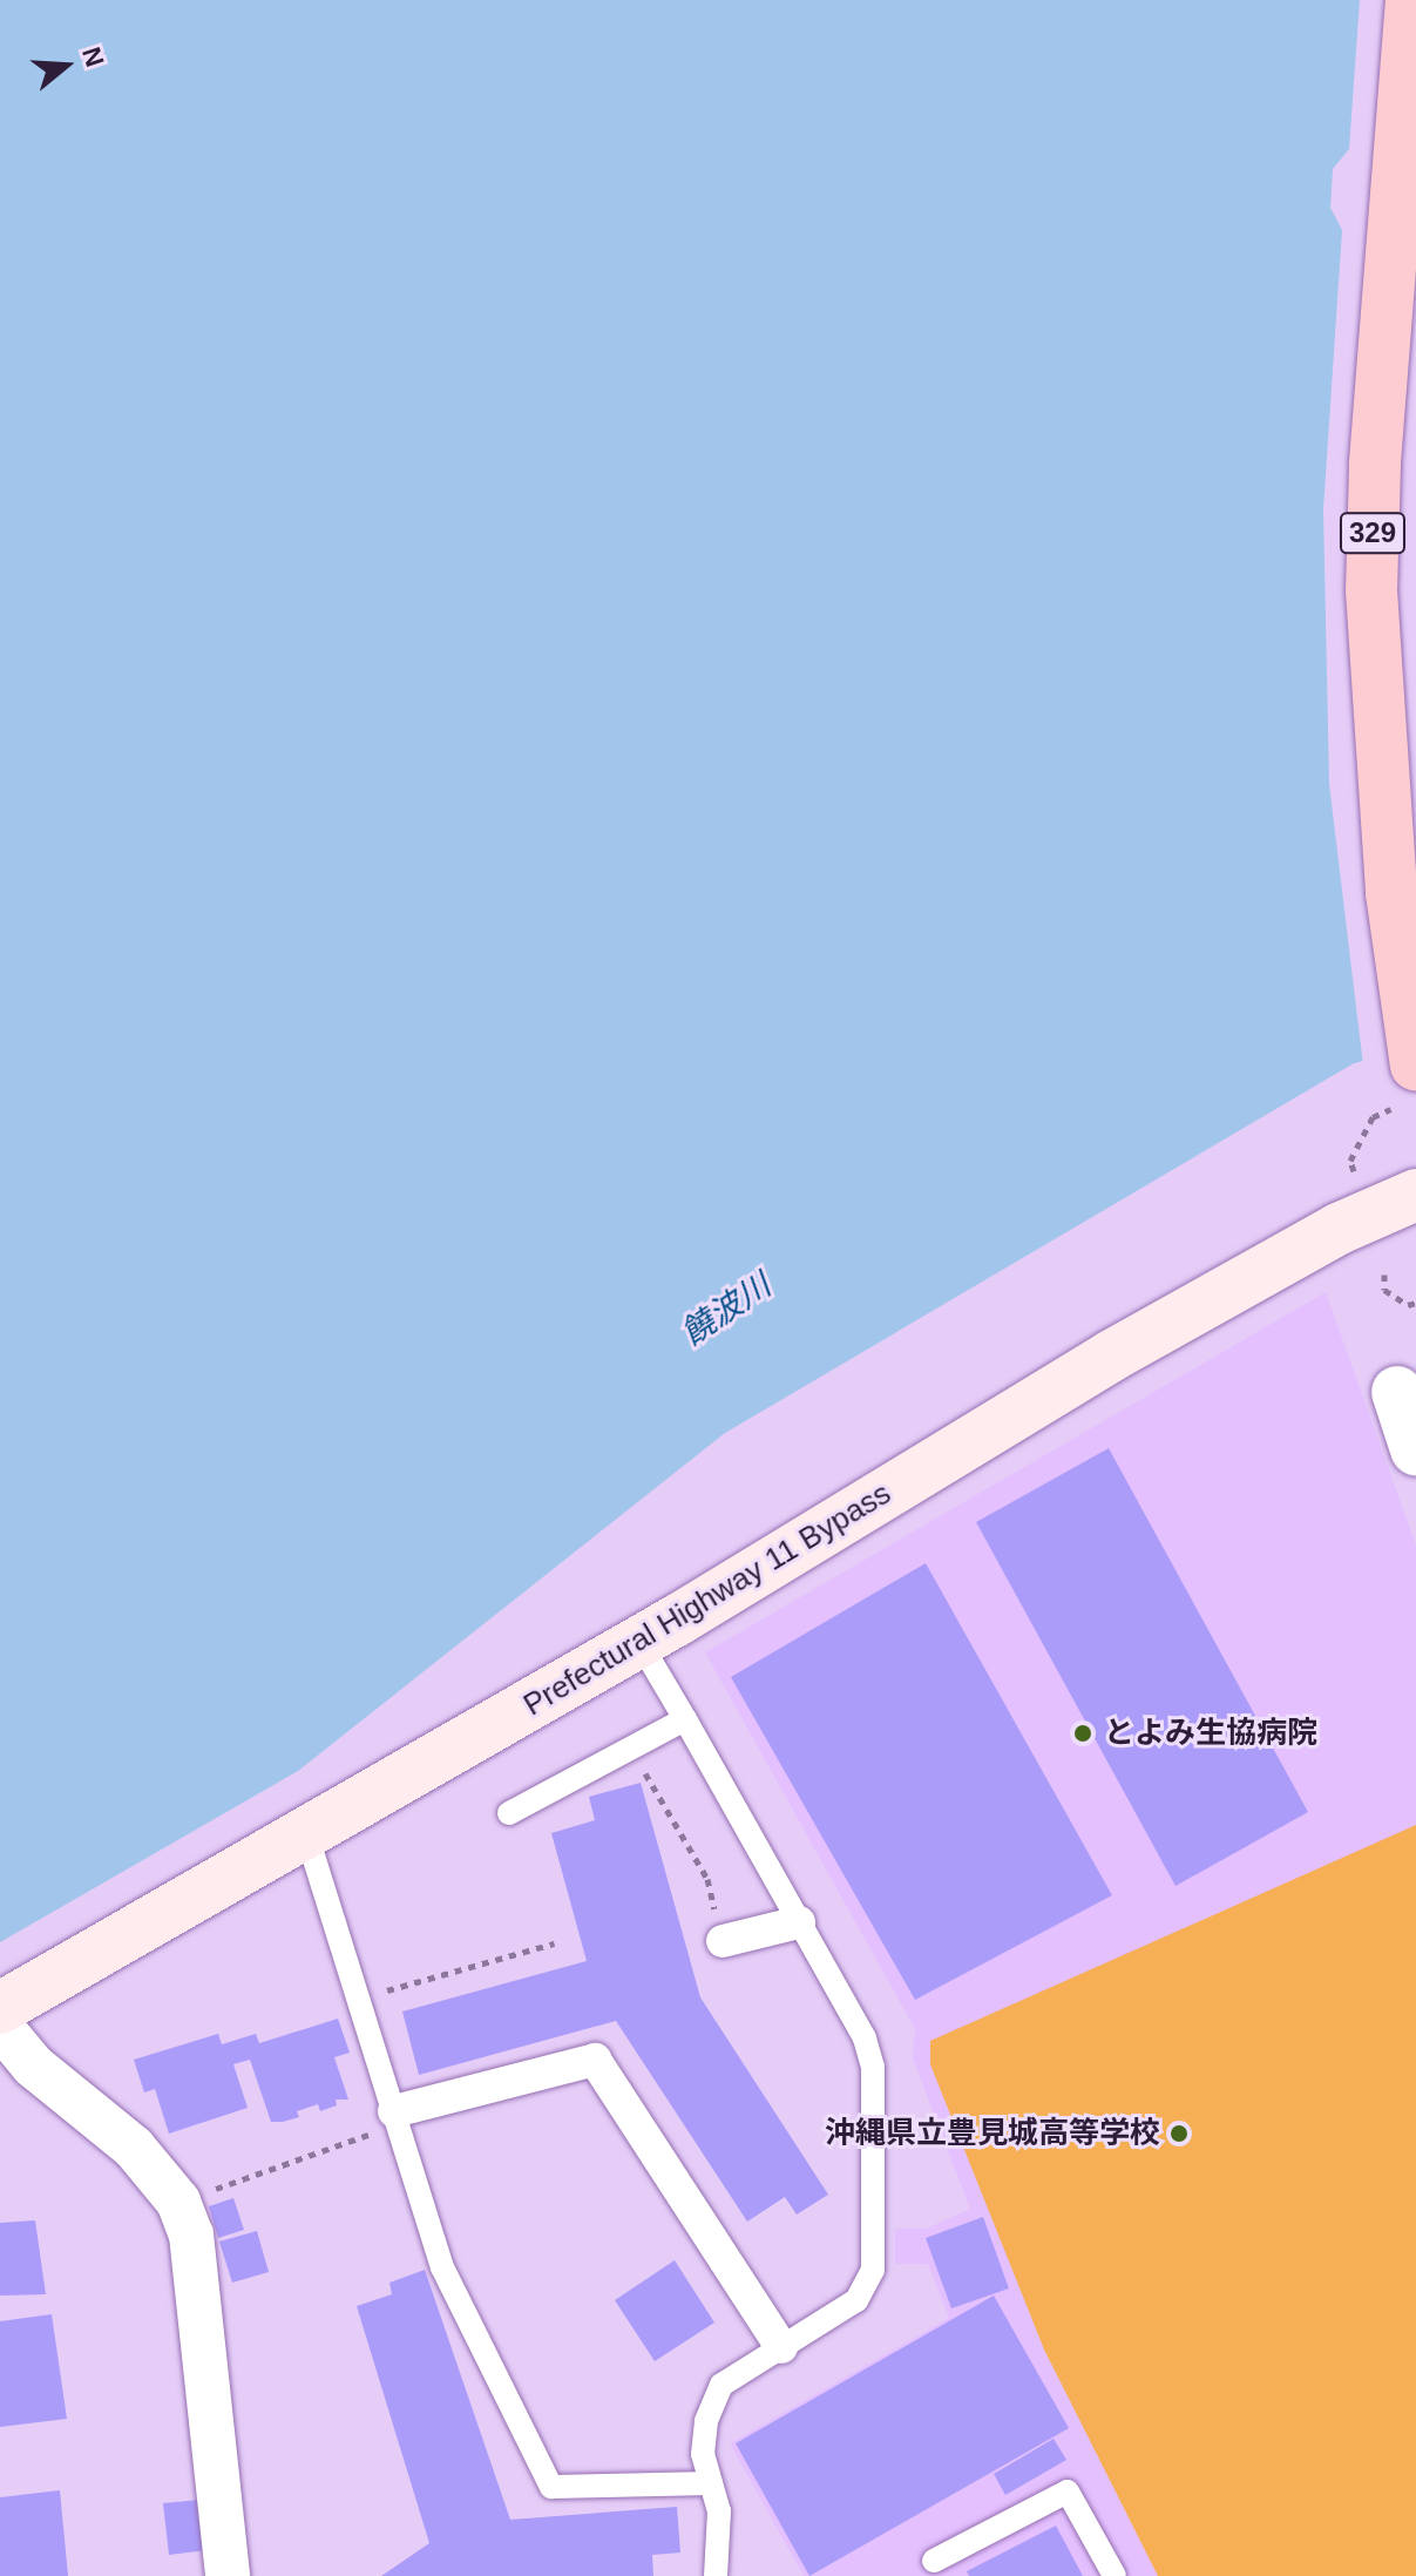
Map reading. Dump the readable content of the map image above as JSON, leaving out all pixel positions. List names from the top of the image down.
{
  "streets": {
    "highway": ["329"],
    "main road": ["Prefectural Highway 11 Bypass"]
  },
  "water": ["饒波川"],
  "places": ["とよみ生協病院", "沖縄県立豊見城高等学校"],
  "north": "right"
}
